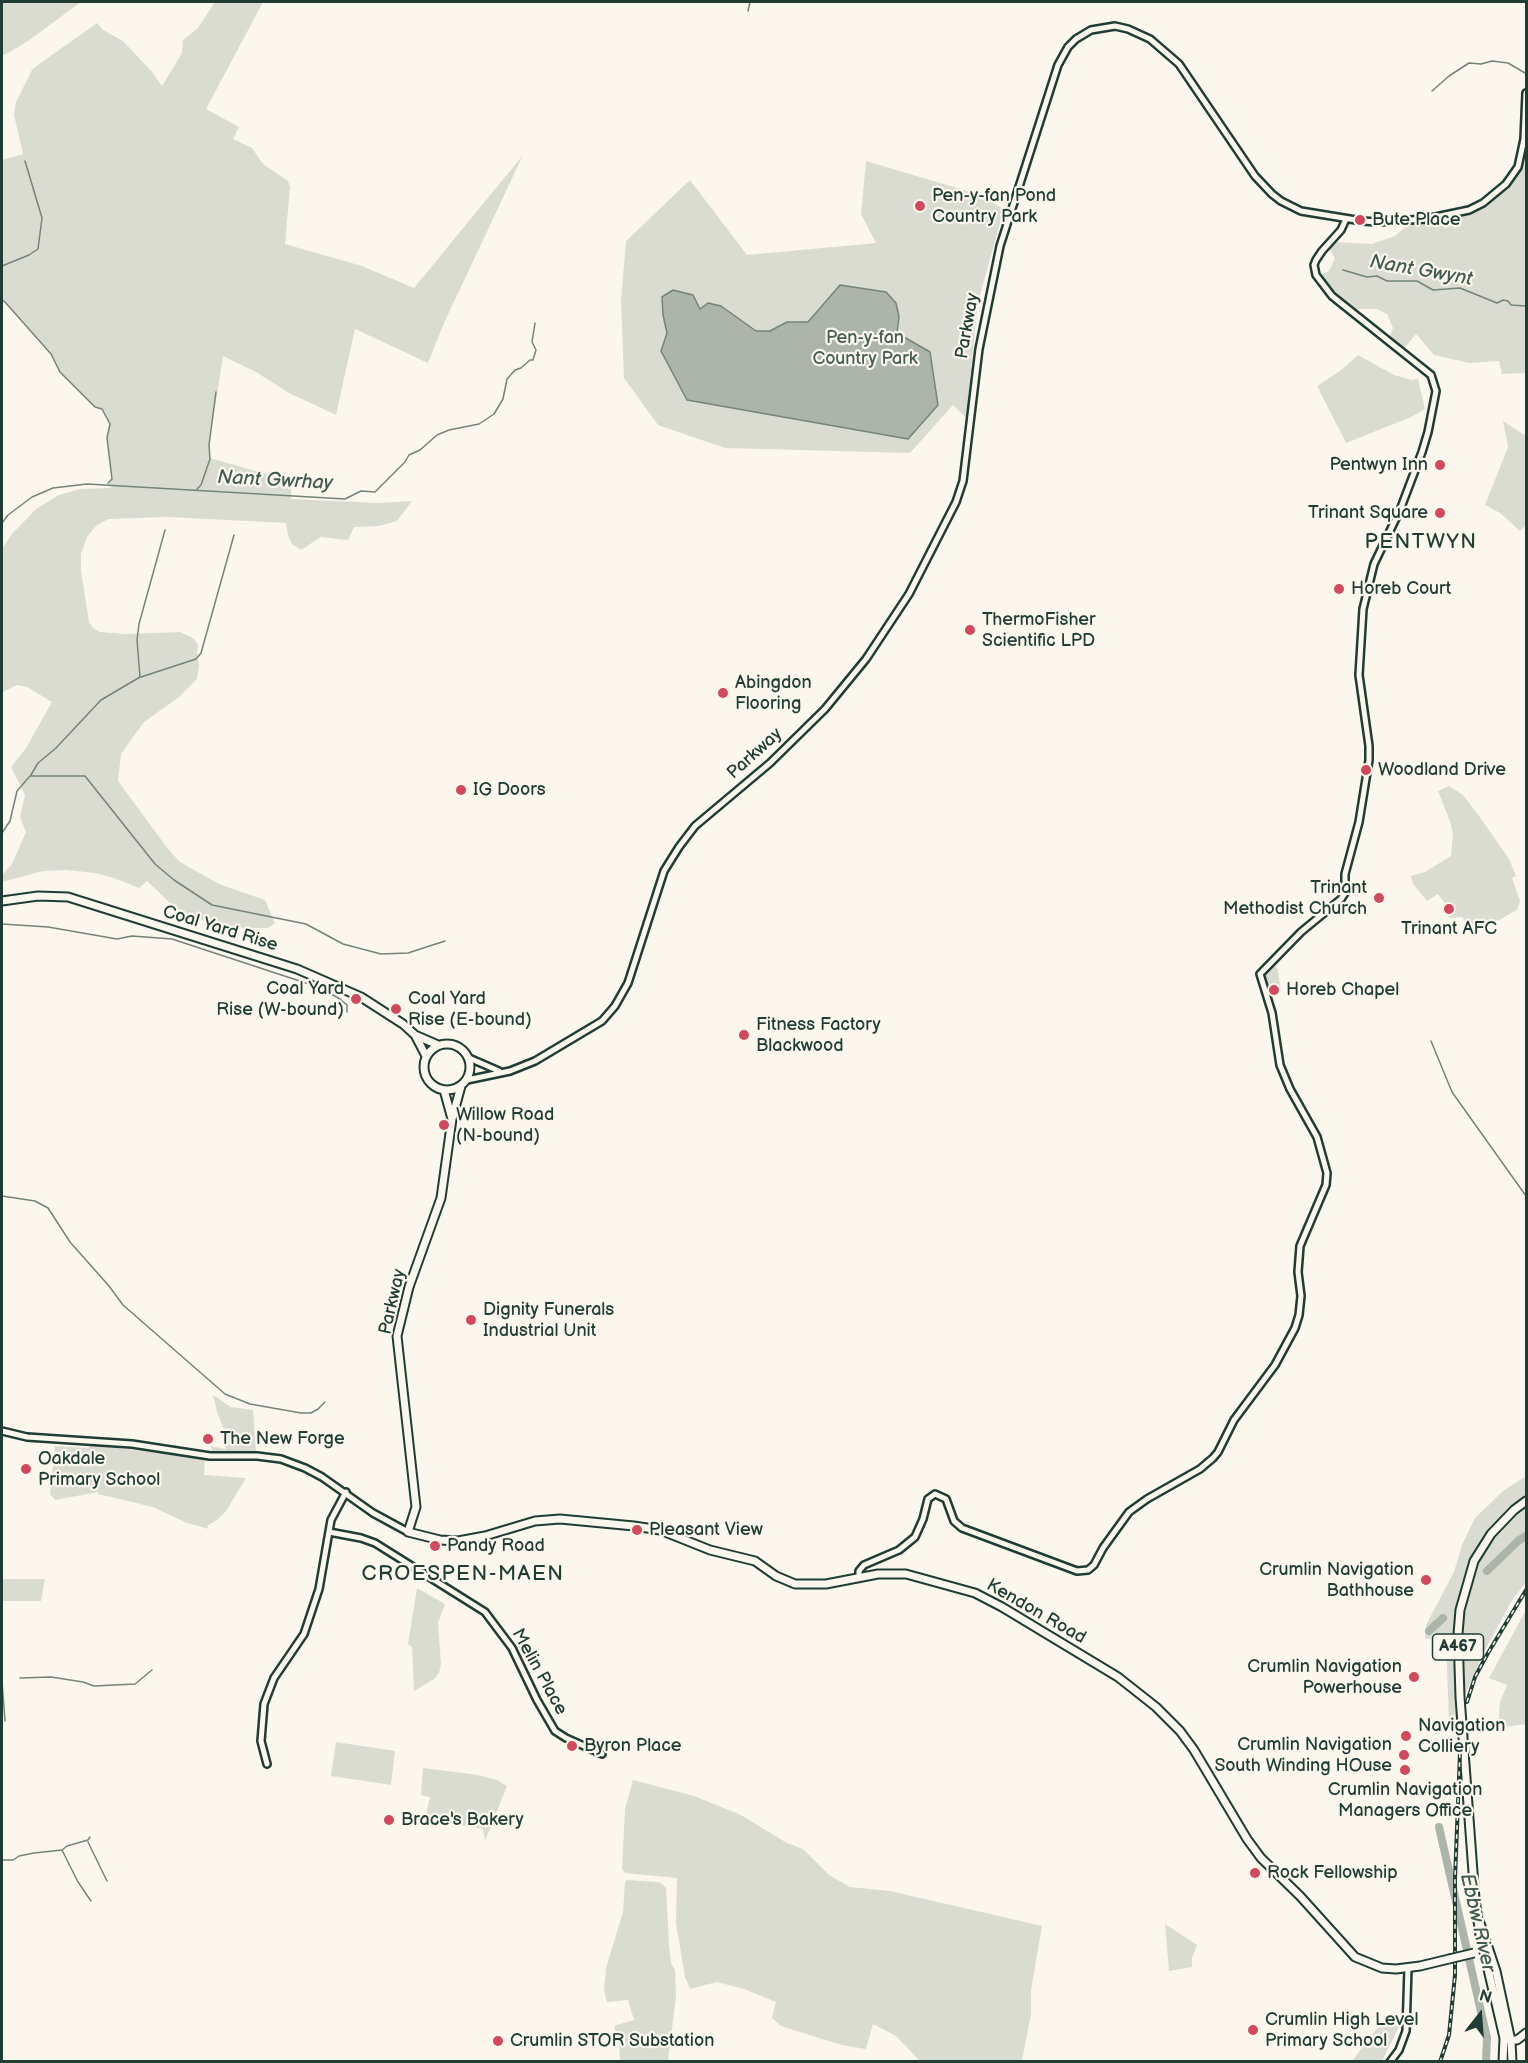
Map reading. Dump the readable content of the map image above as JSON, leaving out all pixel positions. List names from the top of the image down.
{
  "streets": {
    "main road": [
      "Parkway",
      "Coal Yard Rise",
      "Kendon Road",
      "A467"
    ],
    "street": ["Melin Place"]
  },
  "crossings": [
    ["Parkway", "Coal Yard Rise"],
    ["Parkway", "Kendon Road"],
    ["Kendon Road", "A467"]
  ],
  "districts": ["PENTWYN", "CROESPEN-MAEN"],
  "water": ["Nant Gwynt", "Nant Gwrhay", "Ebbw River"],
  "parks": ["Pen-y-fan Country Park"],
  "places": [
    "Pen-y-fan Pond Country Park",
    "Bute Place",
    "Pentwyn Inn",
    "Trinant Square",
    "Horeb Court",
    "ThermoFisher Scientific LPD",
    "Abingdon Flooring",
    "Woodland Drive",
    "IG Doors",
    "Trinant Methodist Church",
    "Trinant AFC",
    "Horeb Chapel",
    "Coal Yard Rise (W-bound)",
    "Coal Yard Rise (E-bound)",
    "Fitness Factory Blackwood",
    "Willow Road (N-bound)",
    "Dignity Funerals Industrial Unit",
    "The New Forge",
    "Oakdale Primary School",
    "Pleasant View",
    "Pandy Road",
    "Crumlin Navigation Bathhouse",
    "Crumlin Navigation Powerhouse",
    "Navigation Colliery",
    "Byron Place",
    "Crumlin Navigation South Winding HOuse",
    "Crumlin Navigation Managers Office",
    "Brace's Bakery",
    "Rock Fellowship",
    "Crumlin High Level Primary School",
    "Crumlin STOR Substation"
  ],
  "north": "top"
}
